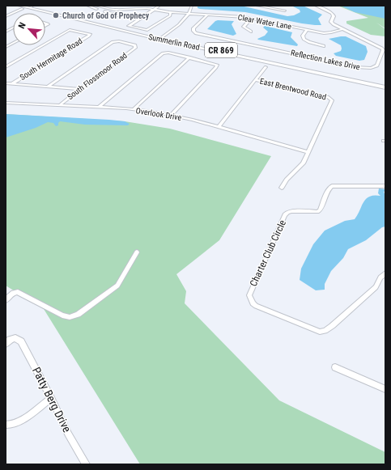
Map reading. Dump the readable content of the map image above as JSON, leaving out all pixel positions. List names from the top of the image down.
{
  "streets": {
    "main road": ["Summerlin Road", "CR 869"],
    "street": [
      "Clear Water Lane",
      "South Hermitage Road",
      "Reflection Lakes Drive",
      "South Flossmoor Road",
      "East Brentwood Road",
      "Overlook Drive",
      "Charter Club Circle",
      "Patty Berg Drive"
    ]
  },
  "crossings": [
    ["Clear Water Lane", "Reflection Lakes Drive"],
    ["South Flossmoor Road", "Overlook Drive"],
    ["East Brentwood Road", "Overlook Drive"]
  ],
  "places": ["Church of God of Prophecy"],
  "north": "top left"
}
